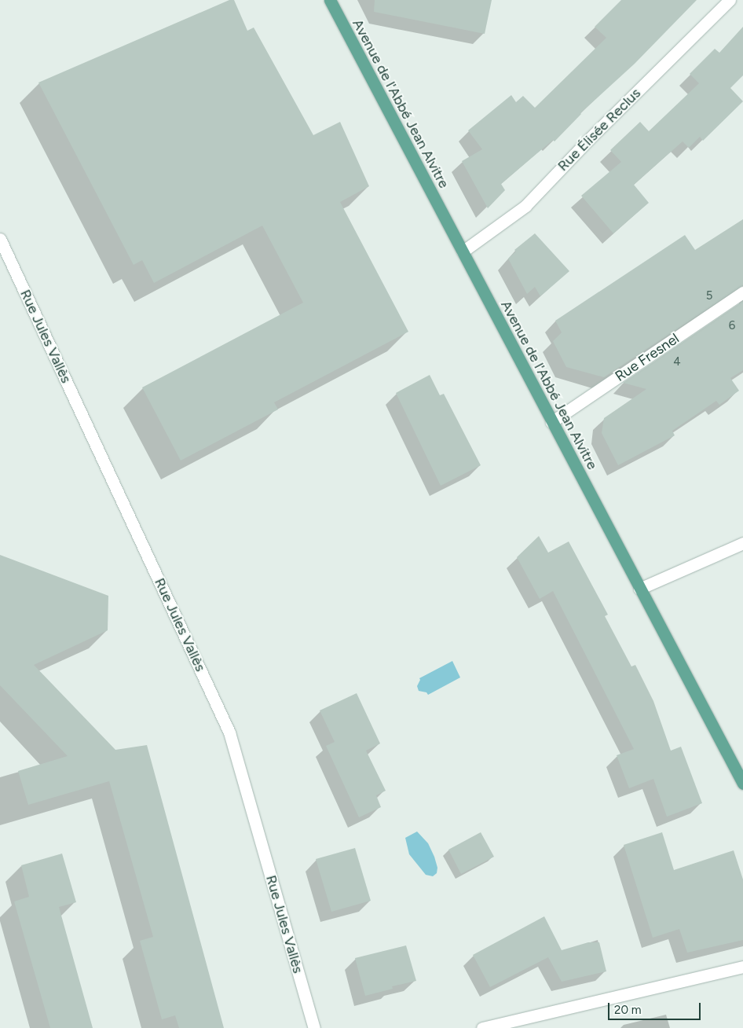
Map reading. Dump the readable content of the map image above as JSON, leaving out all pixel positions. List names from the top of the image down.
{
  "streets": {
    "main road": ["Avenue de l'Abbé Jean Alvitre"],
    "street": ["Rue Élisée Reclus", "Rue Jules Vallès", "Rue Fresnel"]
  },
  "crossings": [
    ["Avenue de l'Abbé Jean Alvitre", "Rue Élisée Reclus"],
    ["Avenue de l'Abbé Jean Alvitre", "Rue Fresnel"]
  ],
  "house_numbers": ["5", "6", "4"],
  "scale_bar": "20 m"
}
